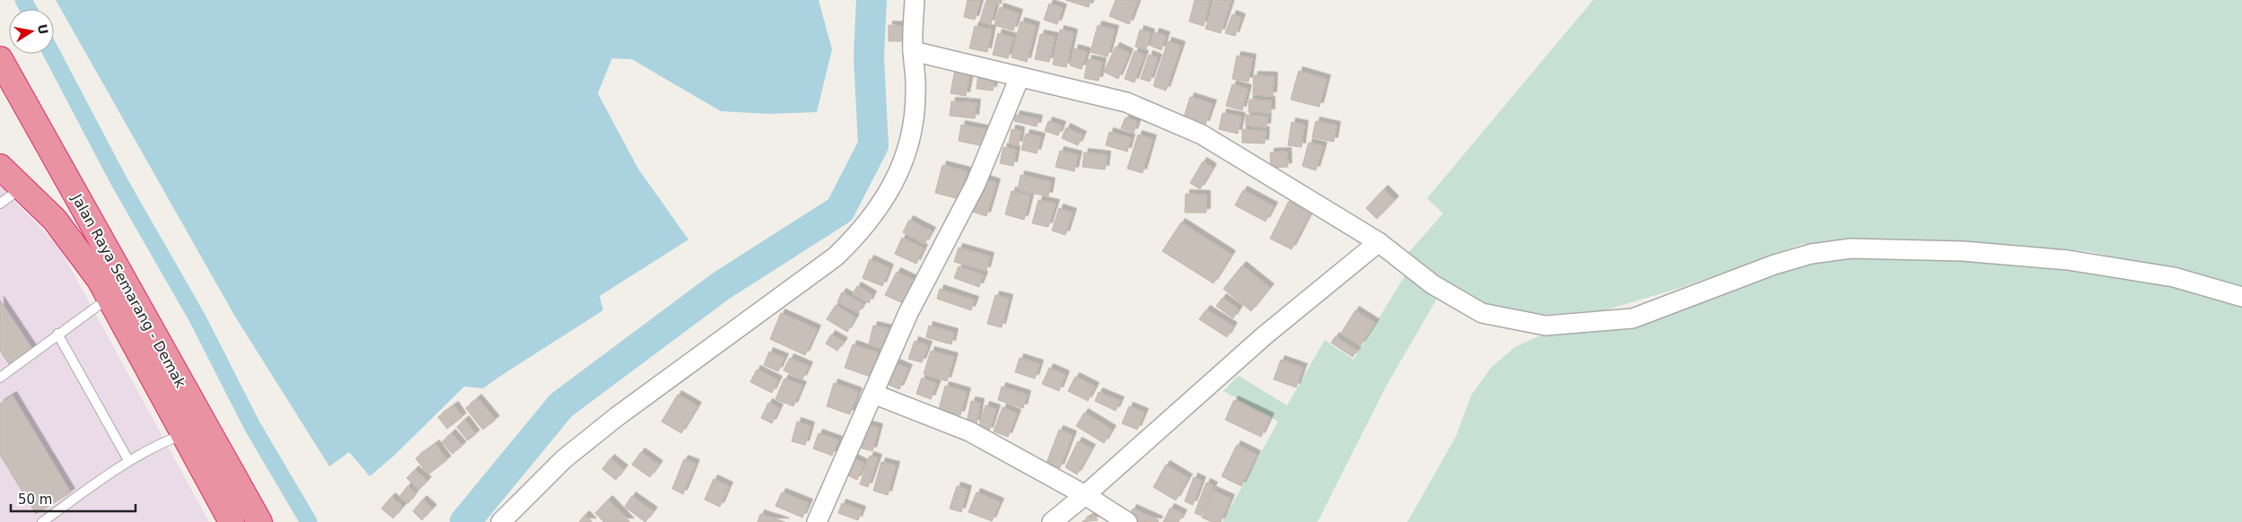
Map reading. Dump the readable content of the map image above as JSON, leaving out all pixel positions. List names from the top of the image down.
{
  "streets": {
    "highway": ["Jalan Raya Semarang - Demak"]
  },
  "scale_bar": "50 m",
  "north": "right"
}
